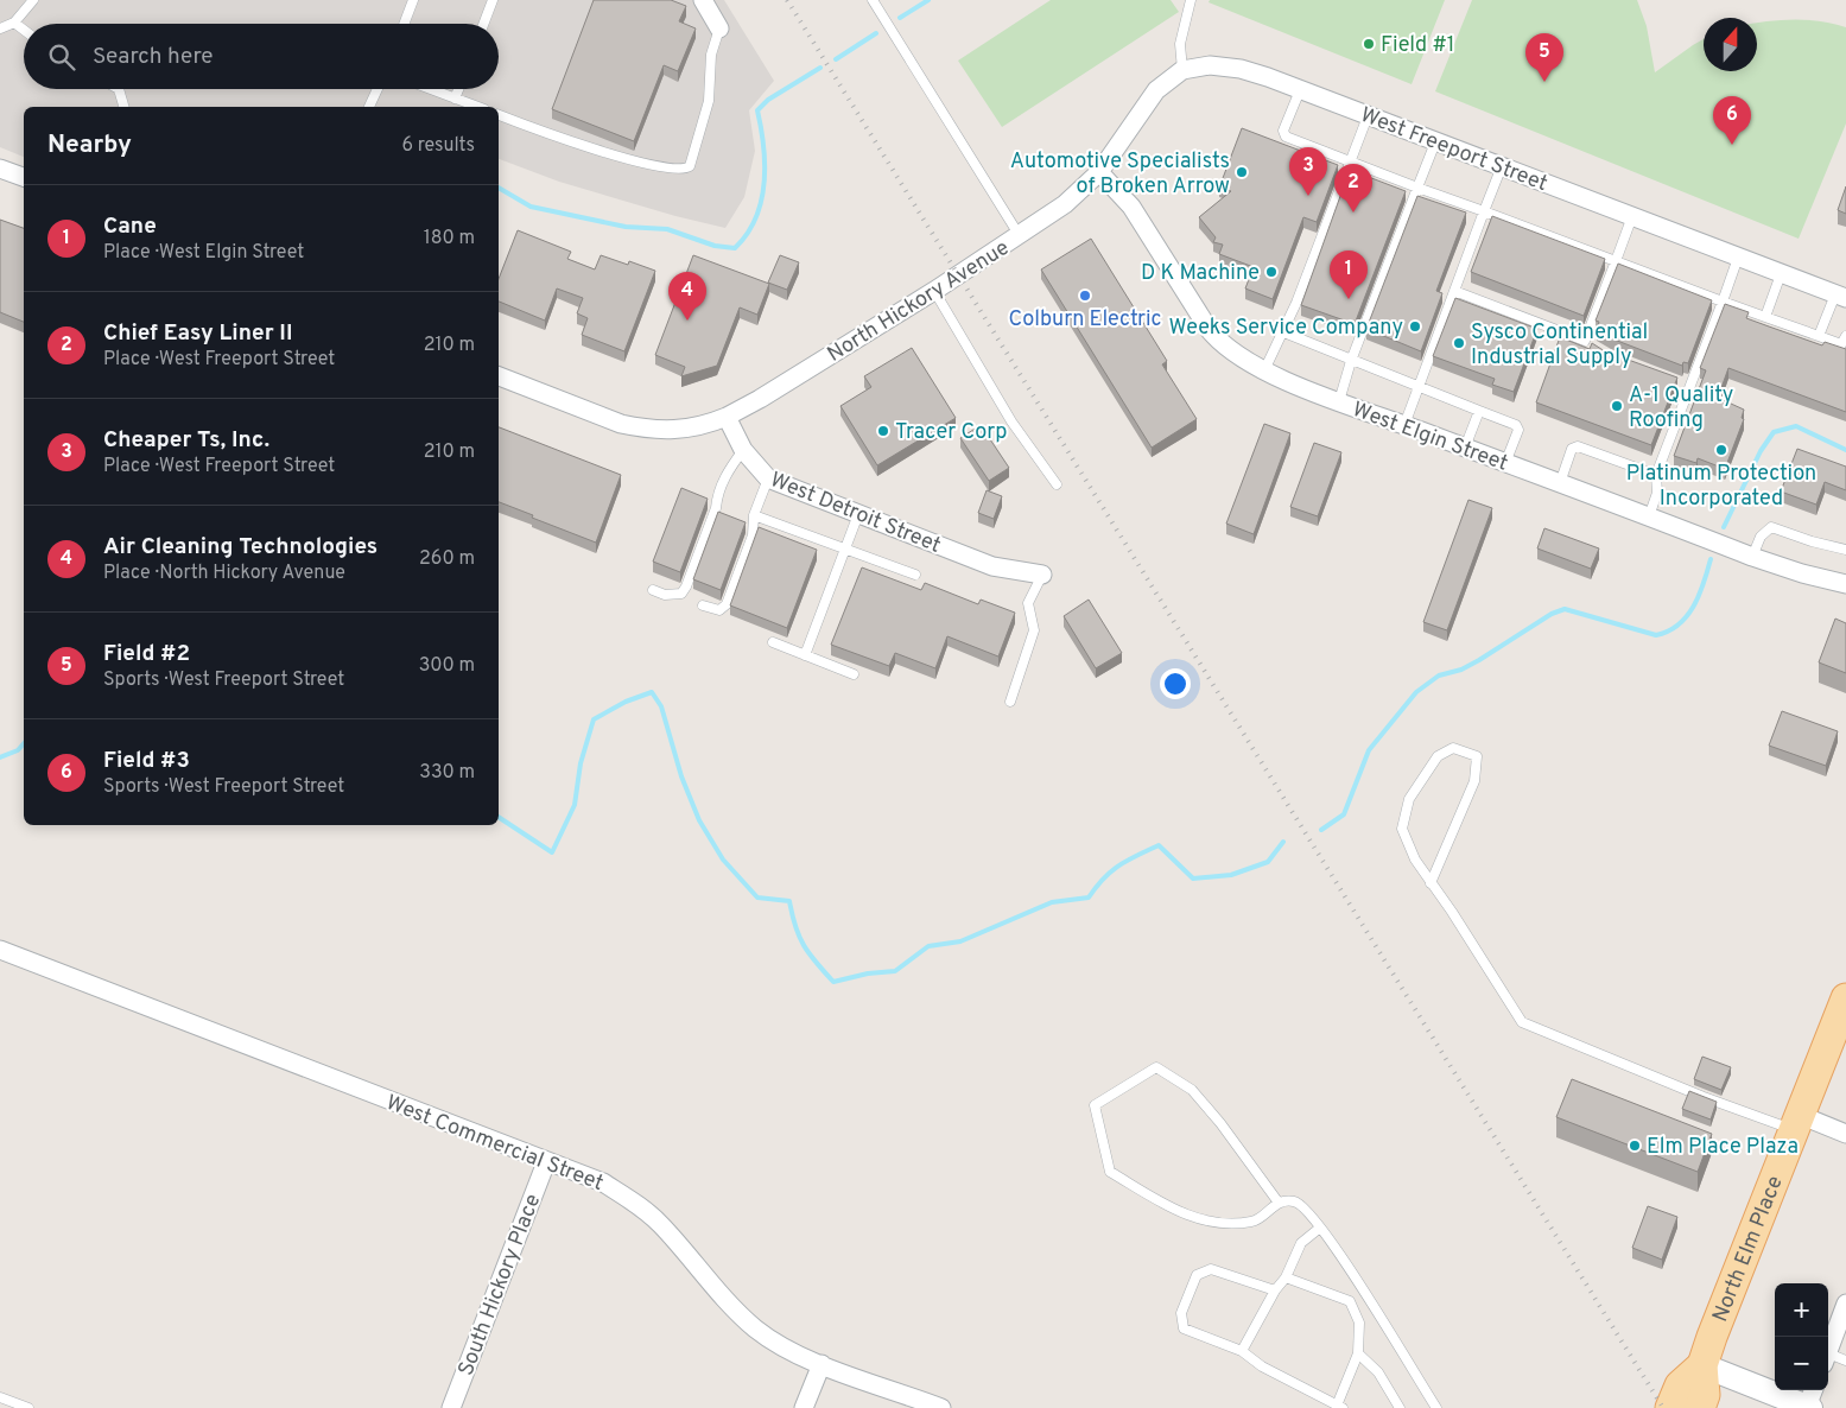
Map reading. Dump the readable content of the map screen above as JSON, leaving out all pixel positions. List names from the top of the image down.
{
  "streets": {
    "main road": ["North Elm Place"],
    "street": [
      "West Freeport Street",
      "North Hickory Avenue",
      "West Elgin Street",
      "West Detroit Street",
      "West Commercial Street",
      "South Hickory Place"
    ]
  },
  "crossings": [
    ["West Freeport Street", "North Hickory Avenue"],
    ["West Freeport Street", "West Elgin Street"],
    ["North Hickory Avenue", "West Elgin Street"],
    ["North Hickory Avenue", "West Detroit Street"],
    ["West Commercial Street", "South Hickory Place"]
  ],
  "places": [
    "Field #1",
    "Automotive Specialists of Broken Arrow",
    "D K Machine",
    "Colburn Electric",
    "Weeks Service Company",
    "Sysco Continential Industrial Supply",
    "A-1 Quality Roofing",
    "Tracer Corp",
    "Platinum Protection Incorporated",
    "Elm Place Plaza"
  ],
  "north": "top",
  "page": {
    "search": "Search here",
    "pins": [
      "5",
      "6",
      "3",
      "2",
      "1",
      "4"
    ],
    "heading": ["Nearby", "6 results"],
    "list": [
      {
        "mark": "1",
        "name": "Cane",
        "note": "Place · West Elgin Street",
        "value": "180 m"
      },
      {
        "mark": "2",
        "name": "Chief Easy Liner II",
        "note": "Place · West Freeport Street",
        "value": "210 m"
      },
      {
        "mark": "3",
        "name": "Cheaper Ts, Inc.",
        "note": "Place · West Freeport Street",
        "value": "210 m"
      },
      {
        "mark": "4",
        "name": "Air Cleaning Technologies",
        "note": "Place · North Hickory Avenue",
        "value": "260 m"
      },
      {
        "mark": "5",
        "name": "Field #2",
        "note": "Sports · West Freeport Street",
        "value": "300 m"
      },
      {
        "mark": "6",
        "name": "Field #3",
        "note": "Sports · West Freeport Street",
        "value": "330 m"
      }
    ],
    "map_buttons": ["+", "−"]
  }
}
